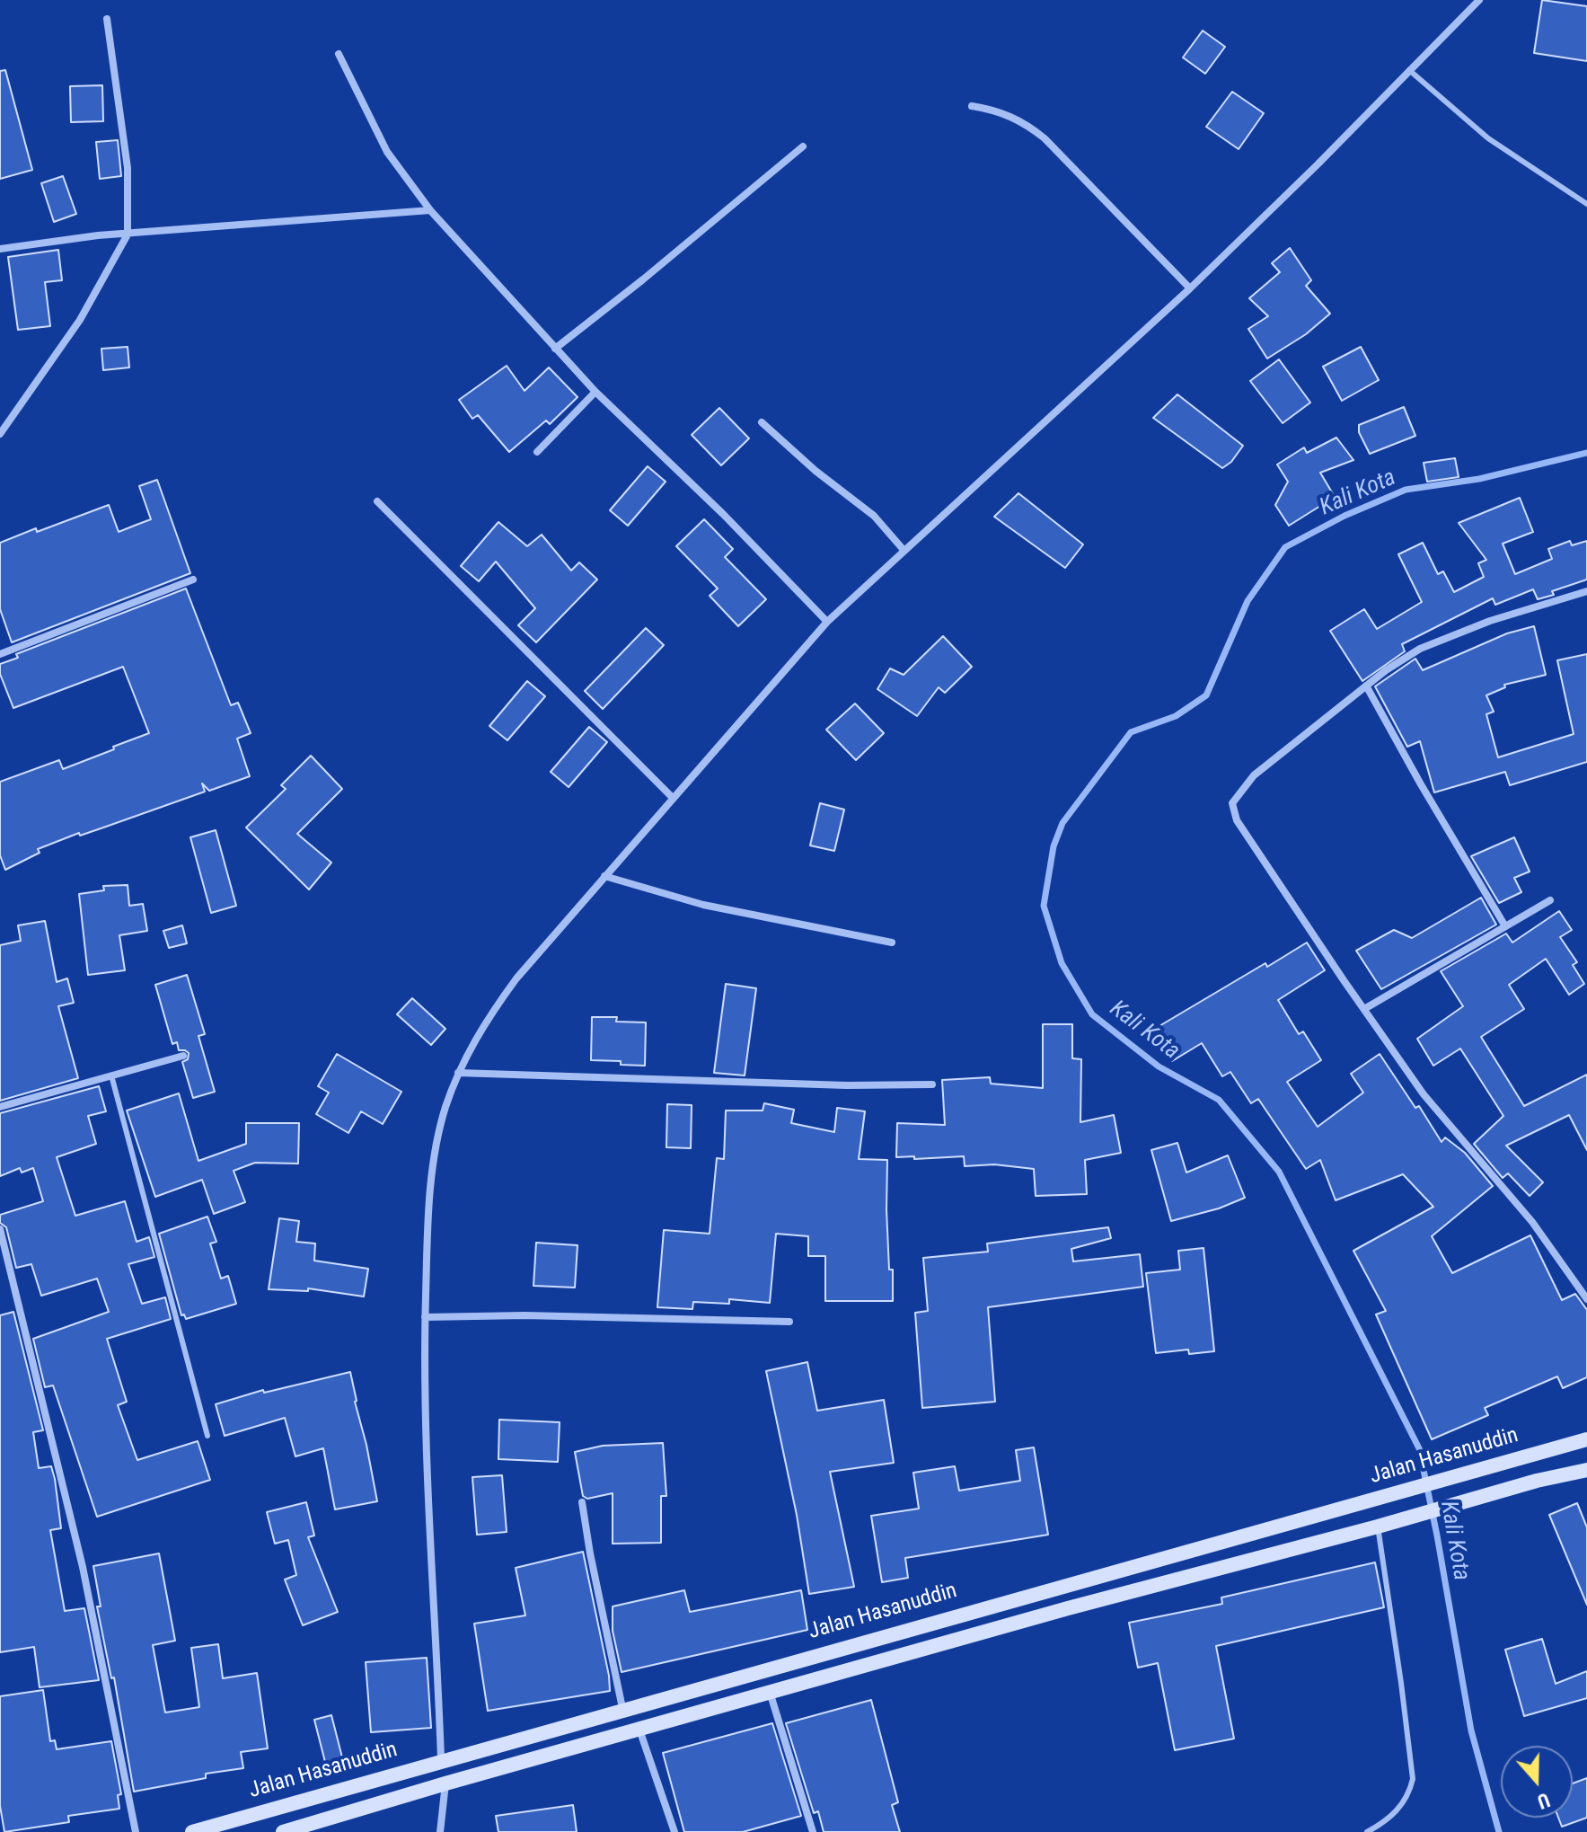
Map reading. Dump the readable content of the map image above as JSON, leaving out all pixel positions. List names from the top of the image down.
{
  "streets": {
    "street": ["Jalan Hasanuddin"]
  },
  "water": ["Kali Kota"],
  "north": "bottom"
}
